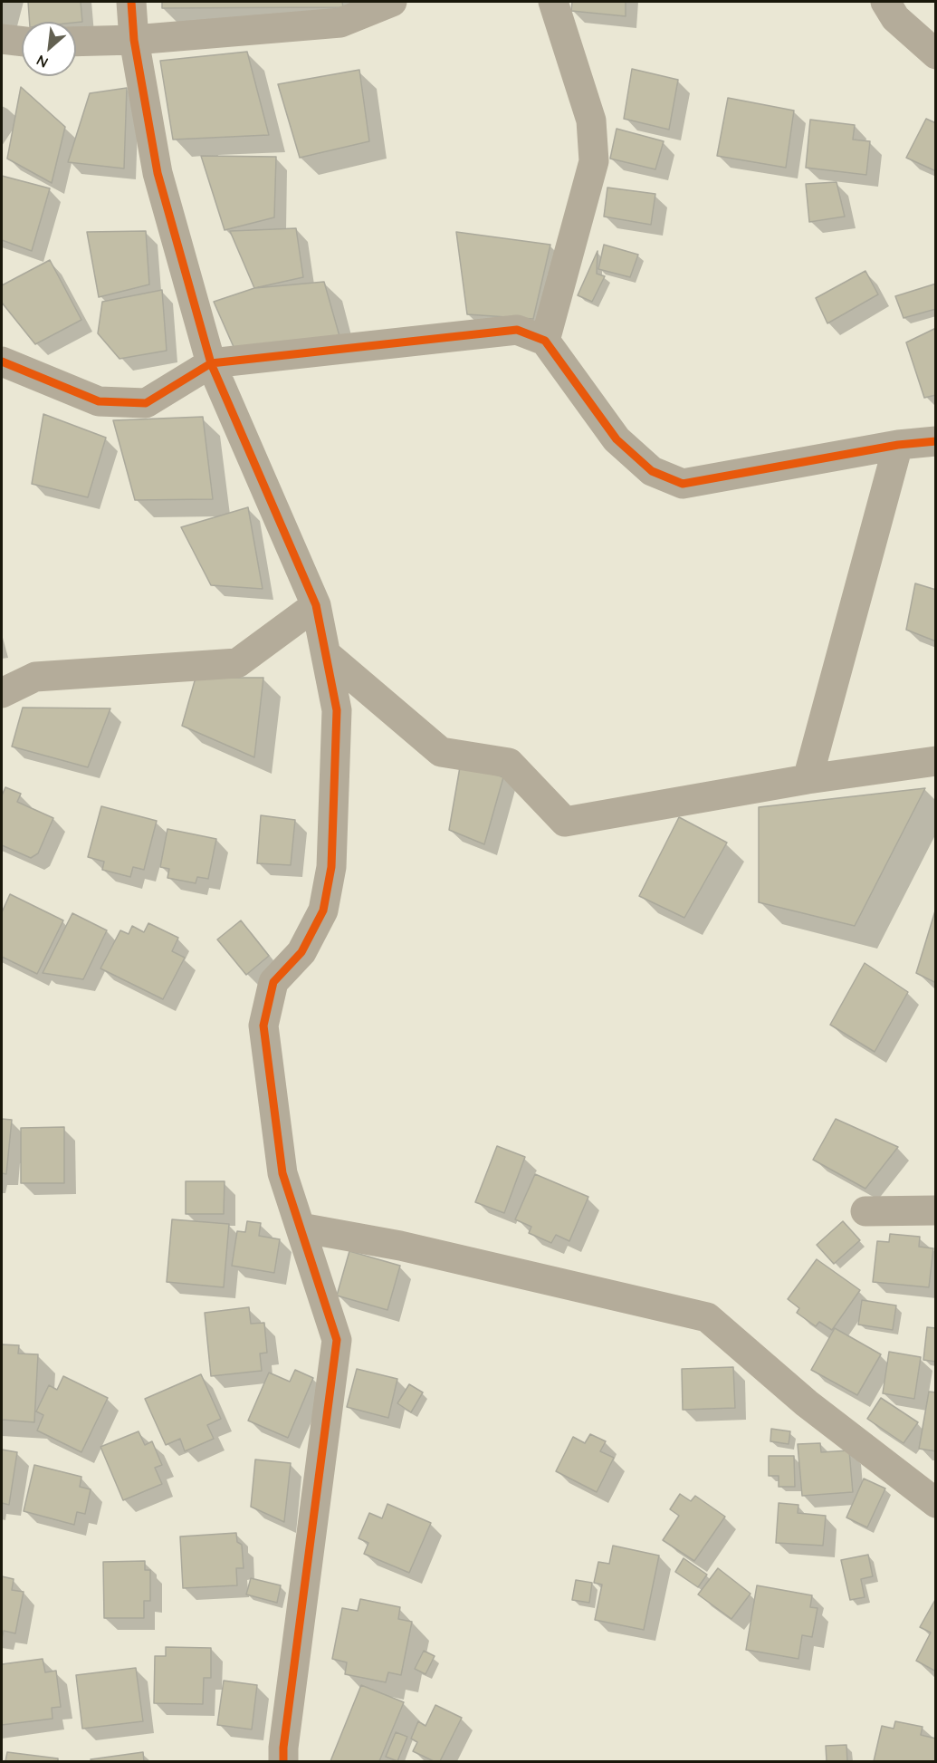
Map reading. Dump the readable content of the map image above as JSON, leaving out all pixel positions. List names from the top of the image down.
{
  "north": "bottom left"
}
